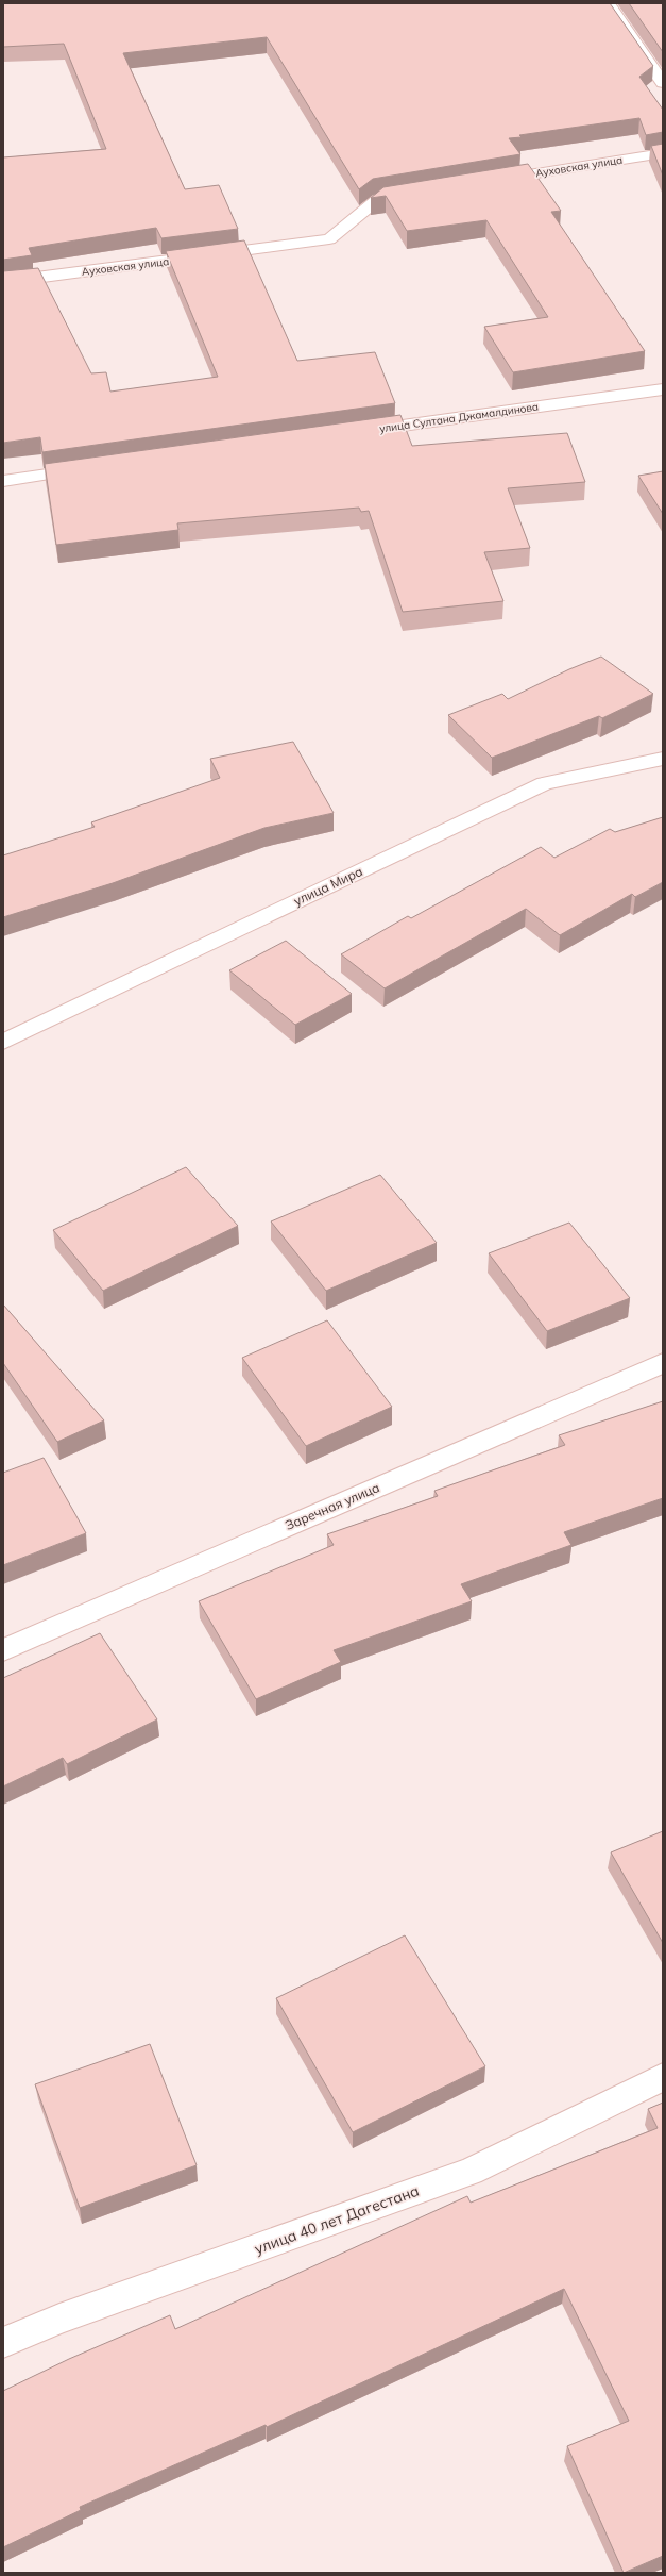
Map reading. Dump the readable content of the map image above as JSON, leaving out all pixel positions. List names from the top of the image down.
{
  "streets": {
    "street": [
      "Ауховская улица",
      "улица Султана Джамалдинова",
      "улица Мира",
      "Заречная улица",
      "улица 40 лет Дагестана"
    ]
  }
}
